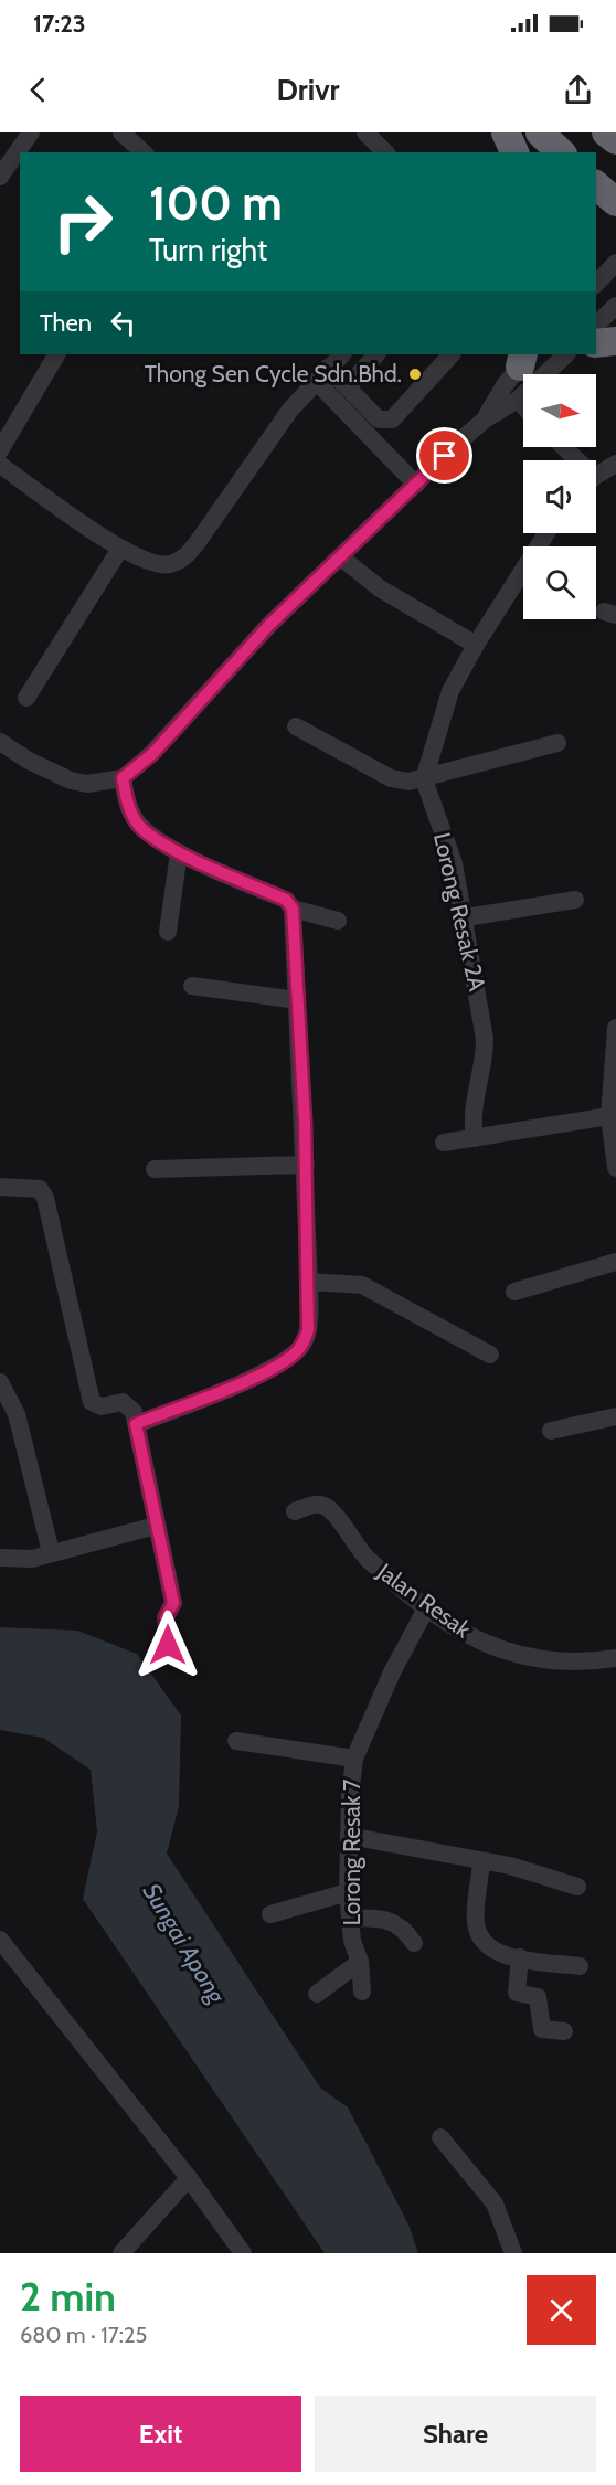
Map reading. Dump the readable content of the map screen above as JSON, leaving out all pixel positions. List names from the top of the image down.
{
  "streets": {
    "street": ["Lorong Resak 2A", "Jalan Resak", "Lorong Resak 7"]
  },
  "crossings": [
    ["Jalan Resak", "Lorong Resak 7"]
  ],
  "water": ["Sungai Apong"],
  "places": ["Thong Sen Cycle Sdn.Bhd."],
  "north": "right",
  "page": {
    "status": "17:23",
    "header": "Drivr",
    "turn": ["100 m", "Turn right"],
    "then": "Then",
    "heading": ["2 min", "680 m · 17:25"],
    "buttons": ["Exit", "Share"]
  }
}
